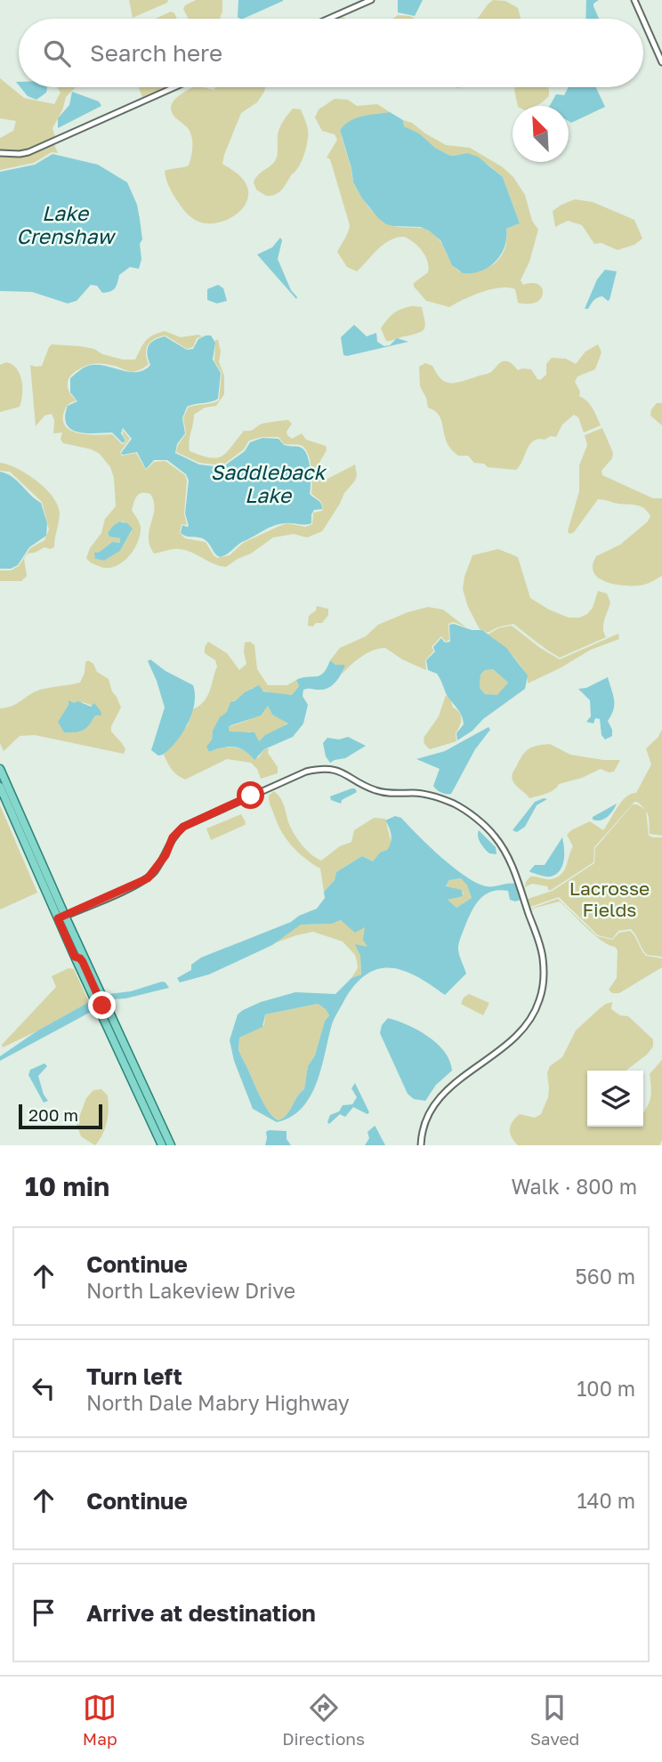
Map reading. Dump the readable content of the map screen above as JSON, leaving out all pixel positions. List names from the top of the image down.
{
  "water": ["Lake Crenshaw", "Saddleback Lake"],
  "parks": ["Lacrosse Fields"],
  "scale_bar": "200 m",
  "north": "top left",
  "page": {
    "search": "Search here",
    "scale": "200 m",
    "heading": ["10 min", "Walk · 800 m"],
    "list": [
      ["Continue", "North Lakeview Drive", "560 m"],
      ["Turn left", "North Dale Mabry Highway", "100 m"],
      ["Continue", "140 m"],
      "Arrive at destination"
    ],
    "nav": ["Map", "Directions", "Saved"]
  }
}
